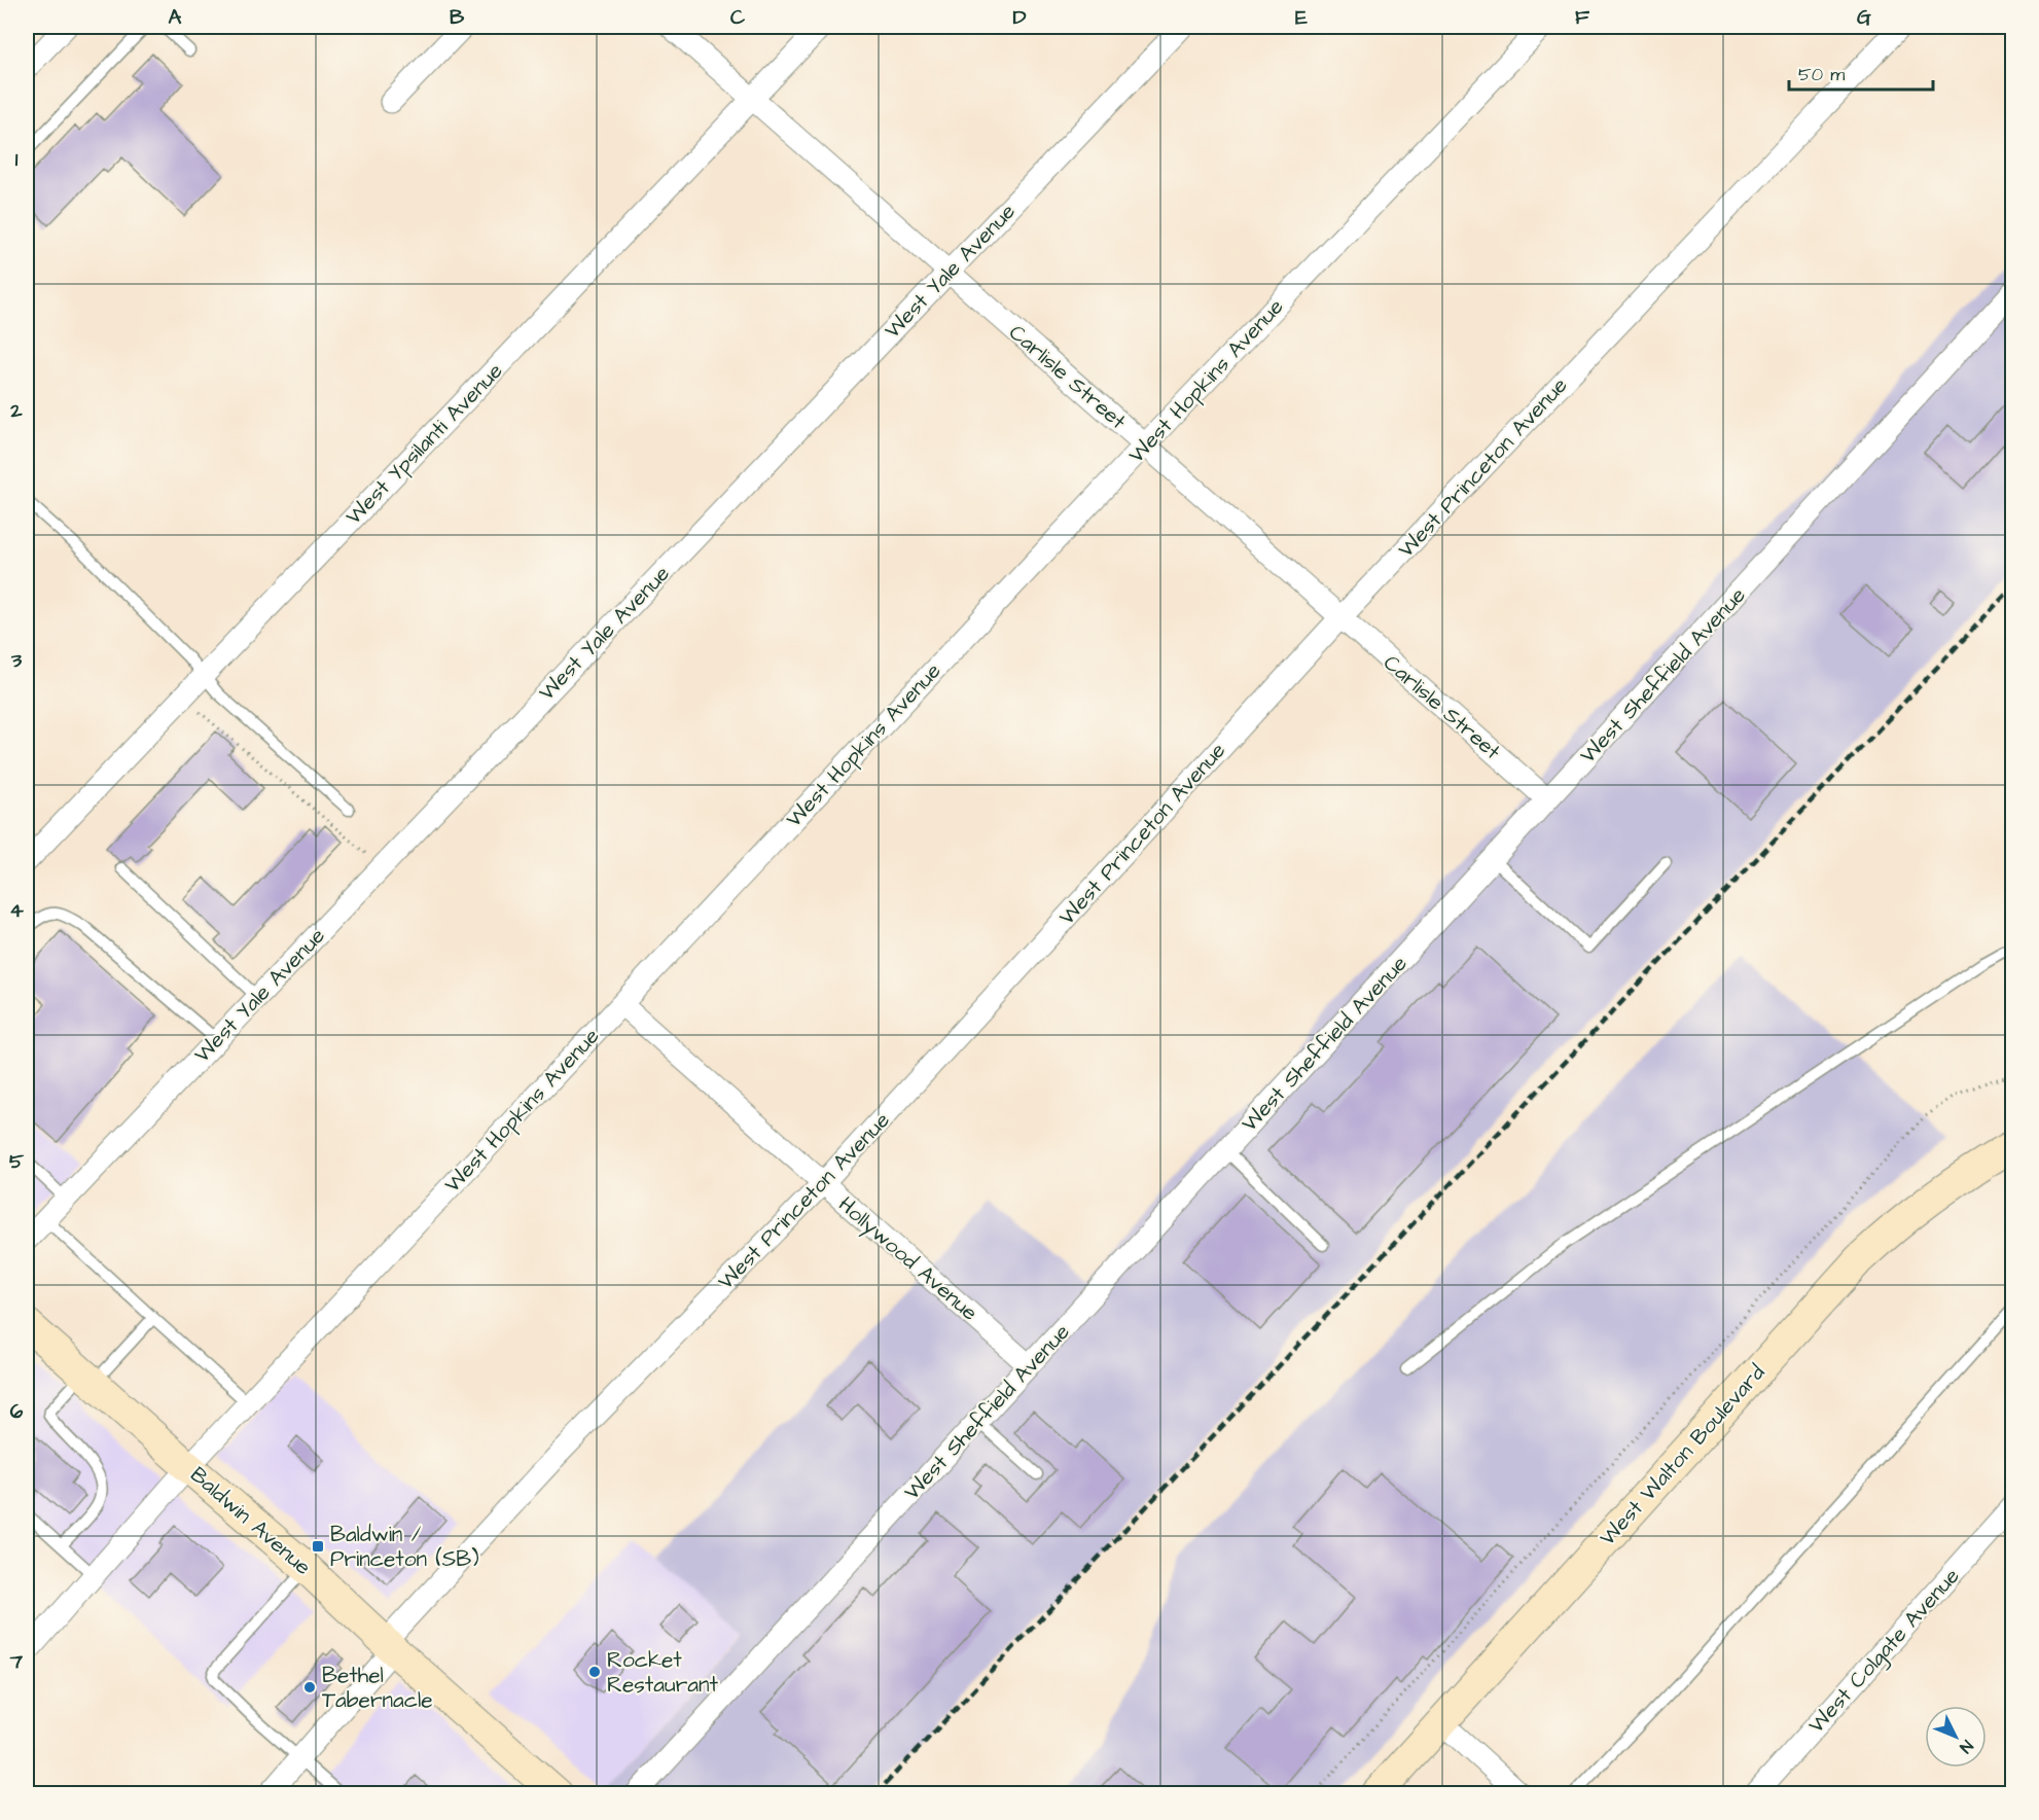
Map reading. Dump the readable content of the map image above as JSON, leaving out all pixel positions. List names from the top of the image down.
{
  "streets": {
    "main road": ["West Walton Boulevard", "Baldwin Avenue"],
    "street": [
      "West Yale Avenue",
      "Carlisle Street",
      "West Hopkins Avenue",
      "West Ypsilanti Avenue",
      "West Princeton Avenue",
      "West Sheffield Avenue",
      "Hollywood Avenue",
      "West Colgate Avenue"
    ]
  },
  "crossings": [
    ["West Yale Avenue", "Carlisle Street"],
    ["Carlisle Street", "West Hopkins Avenue"],
    ["Carlisle Street", "West Ypsilanti Avenue"],
    ["Carlisle Street", "West Princeton Avenue"],
    ["Carlisle Street", "West Sheffield Avenue"],
    ["West Hopkins Avenue", "Hollywood Avenue"],
    ["West Hopkins Avenue", "Baldwin Avenue"],
    ["West Princeton Avenue", "Hollywood Avenue"],
    ["West Princeton Avenue", "Baldwin Avenue"],
    ["West Sheffield Avenue", "Hollywood Avenue"]
  ],
  "places": {
    "transit": ["Baldwin / Princeton (SB)"],
    "other": ["Rocket Restaurant", "Bethel Tabernacle"]
  },
  "scale_bar": "50 m",
  "north": "bottom right",
  "grid": {
    "columns": [
      "A",
      "B",
      "C",
      "D",
      "E",
      "F",
      "G"
    ],
    "rows": [
      "1",
      "2",
      "3",
      "4",
      "5",
      "6",
      "7"
    ]
  }
}
